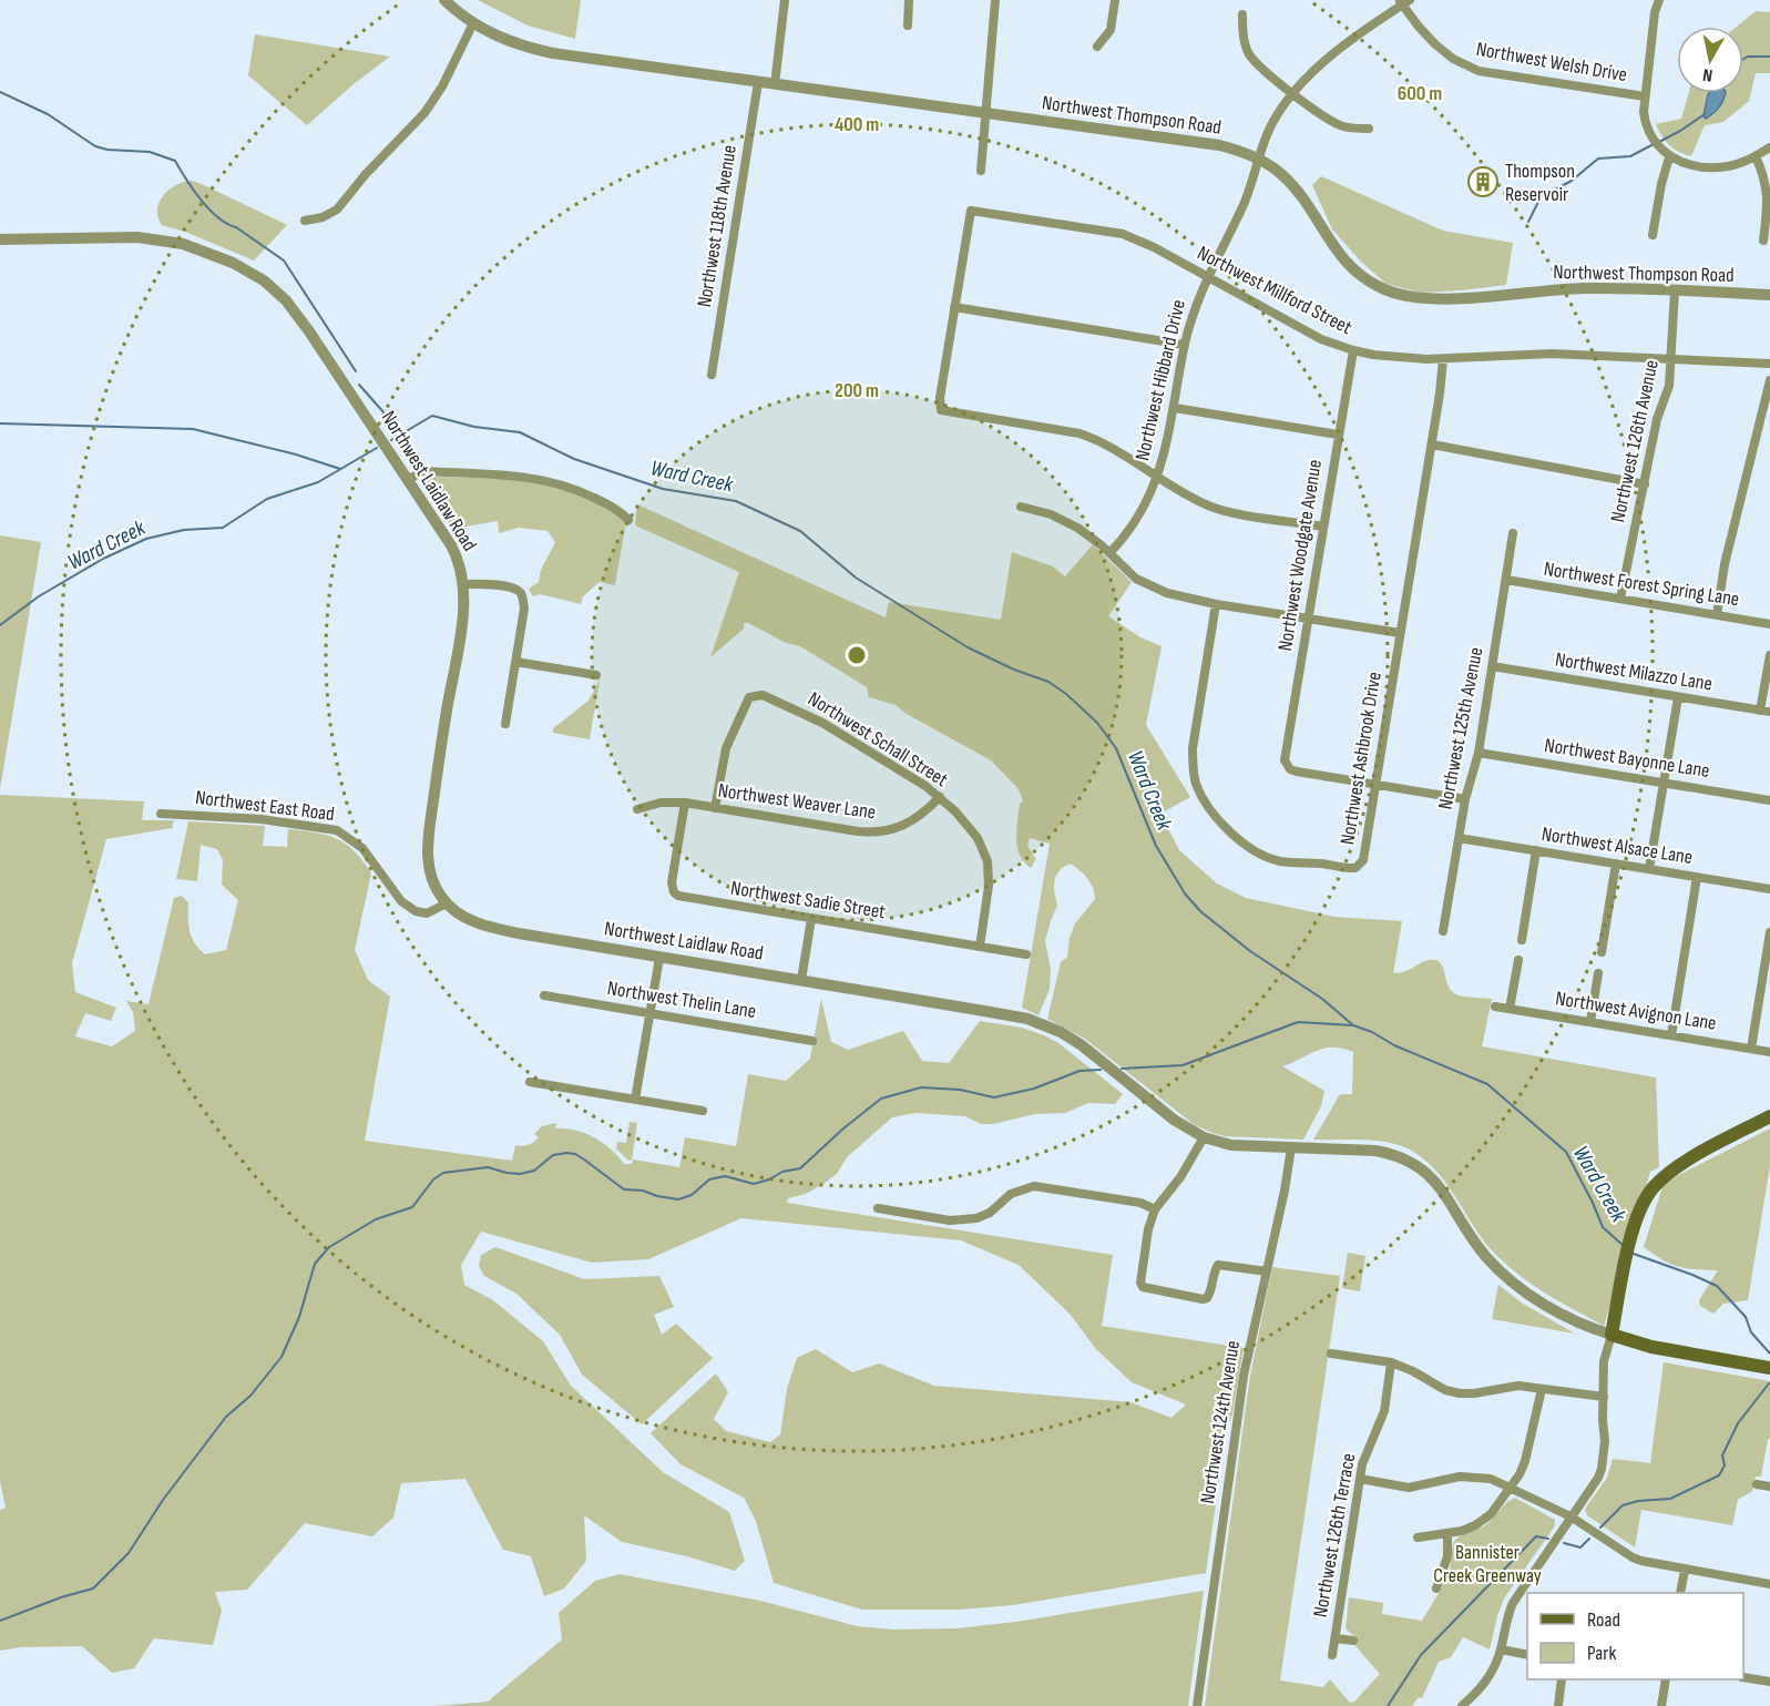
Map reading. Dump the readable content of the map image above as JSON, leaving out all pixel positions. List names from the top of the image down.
{
  "streets": {
    "main road": ["Northwest Laidlaw Road"],
    "street": [
      "Northwest Welsh Drive",
      "Northwest Thompson Road",
      "Northwest 118th Avenue",
      "Northwest Millford Street",
      "Northwest Hibbard Drive",
      "Northwest 126th Avenue",
      "Northwest Woodgate Avenue",
      "Northwest Forest Spring Lane",
      "Northwest Milazzo Lane",
      "Northwest 125th Avenue",
      "Northwest Schall Street",
      "Northwest Ashbrook Drive",
      "Northwest Bayonne Lane",
      "Northwest Weaver Lane",
      "Northwest East Road",
      "Northwest Alsace Lane",
      "Northwest Sadie Street",
      "Northwest Thelin Lane",
      "Northwest Avignon Lane",
      "Northwest 124th Avenue",
      "Northwest 126th Terrace"
    ]
  },
  "crossings": [
    ["Northwest Welsh Drive", "Northwest Hibbard Drive"],
    ["Northwest Thompson Road", "Northwest 118th Avenue"],
    ["Northwest Thompson Road", "Northwest Hibbard Drive"],
    ["Northwest Thompson Road", "Northwest 126th Avenue"],
    ["Northwest Millford Street", "Northwest Hibbard Drive"],
    ["Northwest Millford Street", "Northwest 126th Avenue"],
    ["Northwest Millford Street", "Northwest Woodgate Avenue"],
    ["Northwest Millford Street", "Northwest Ashbrook Drive"],
    ["Northwest 126th Avenue", "Northwest Forest Spring Lane"],
    ["Northwest Laidlaw Road", "Northwest East Road"],
    ["Northwest Laidlaw Road", "Northwest 124th Avenue"],
    ["Northwest Woodgate Avenue", "Northwest Ashbrook Drive"],
    ["Northwest Forest Spring Lane", "Northwest 125th Avenue"],
    ["Northwest Milazzo Lane", "Northwest 125th Avenue"],
    ["Northwest 125th Avenue", "Northwest Bayonne Lane"],
    ["Northwest 125th Avenue", "Northwest Alsace Lane"],
    ["Northwest Schall Street", "Northwest Weaver Lane"],
    ["Northwest Schall Street", "Northwest Sadie Street"],
    ["Northwest Weaver Lane", "Northwest Sadie Street"]
  ],
  "water": ["Ward Creek"],
  "parks": ["Bannister Creek Greenway"],
  "places": {
    "building": ["Thompson Reservoir"]
  },
  "legend": ["Road", "Park"],
  "north": "bottom",
  "rings": ["600 m", "400 m", "200 m"]
}
